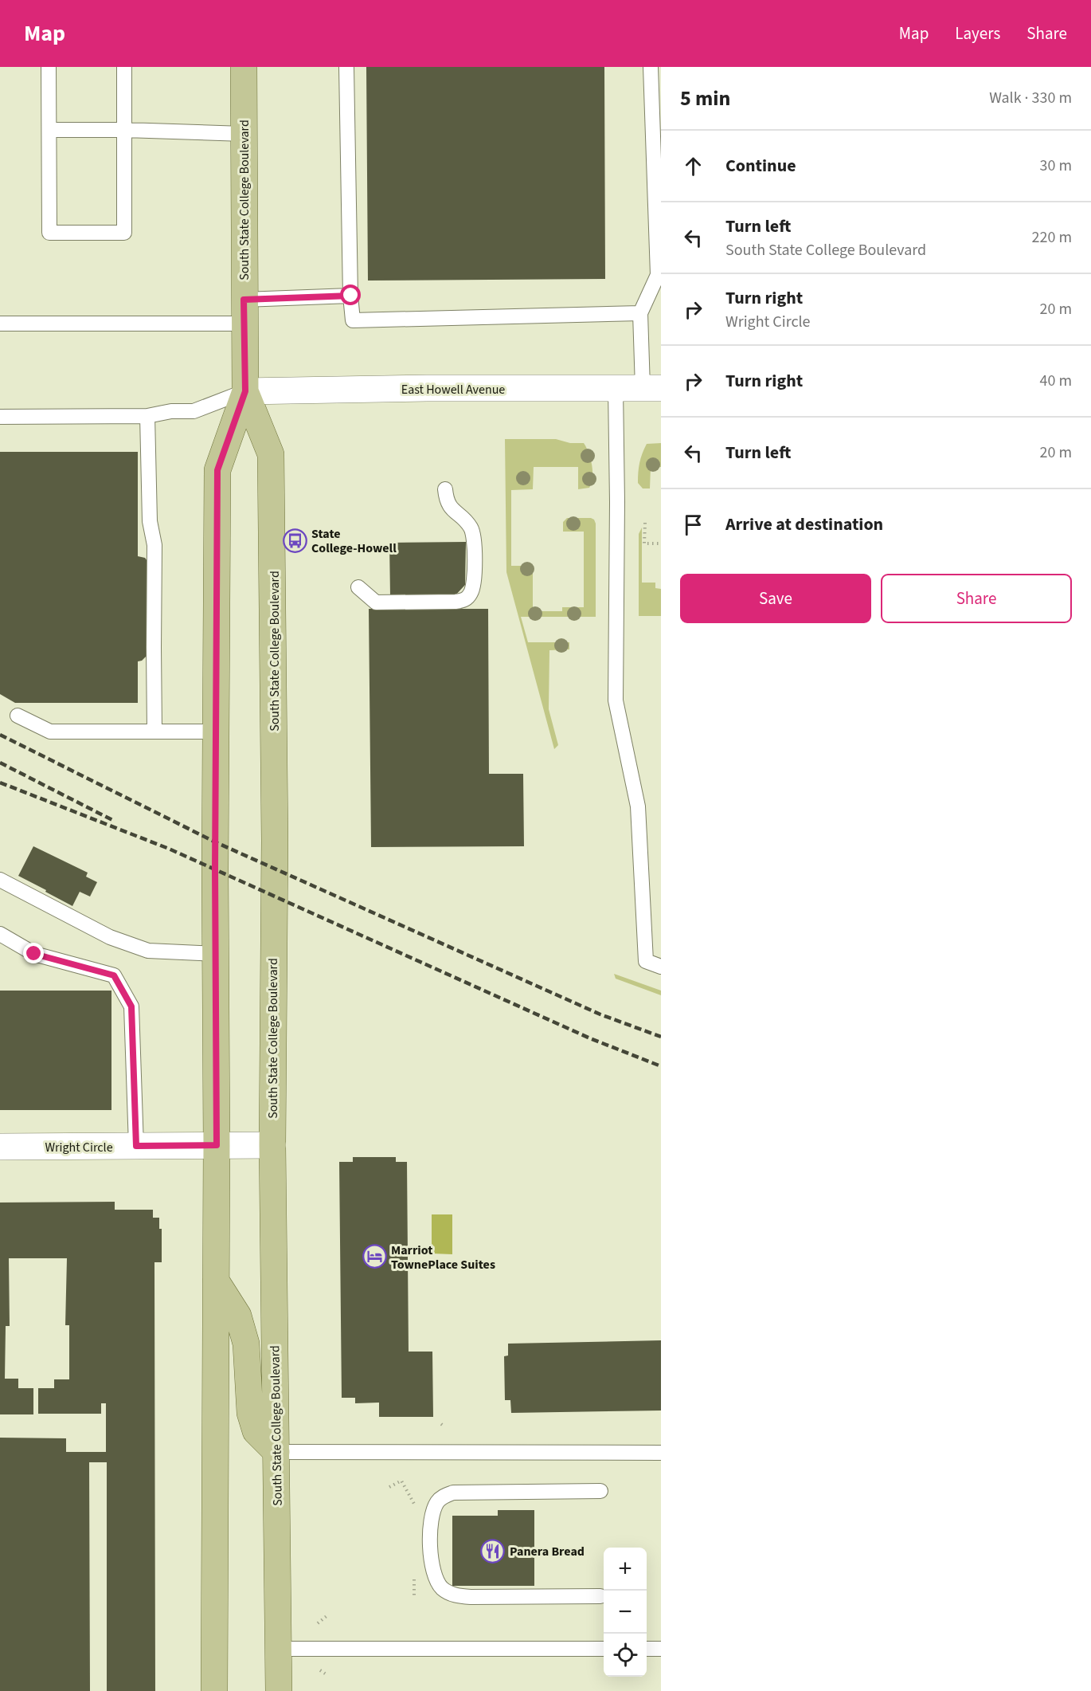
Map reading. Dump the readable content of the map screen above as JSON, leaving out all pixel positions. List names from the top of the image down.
{
  "streets": {
    "main road": ["South State College Boulevard"],
    "street": ["East Howell Avenue", "Wright Circle"]
  },
  "crossings": [
    ["South State College Boulevard", "East Howell Avenue"],
    ["South State College Boulevard", "Wright Circle"]
  ],
  "places": {
    "bus stop": ["State College-Howell"],
    "hotel": ["Marriot TownePlace Suites"],
    "restaurant": ["Panera Bread"]
  },
  "page": {
    "header": "Map",
    "nav": ["Map", "Layers", "Share"],
    "heading": ["5 min", "Walk · 330 m"],
    "list": [
      ["Continue", "30 m"],
      ["Turn left", "South State College Boulevard", "220 m"],
      ["Turn right", "Wright Circle", "20 m"],
      ["Turn right", "40 m"],
      ["Turn left", "20 m"],
      "Arrive at destination"
    ],
    "buttons": ["Save", "Share"],
    "map_buttons": ["+", "−"]
  }
}
